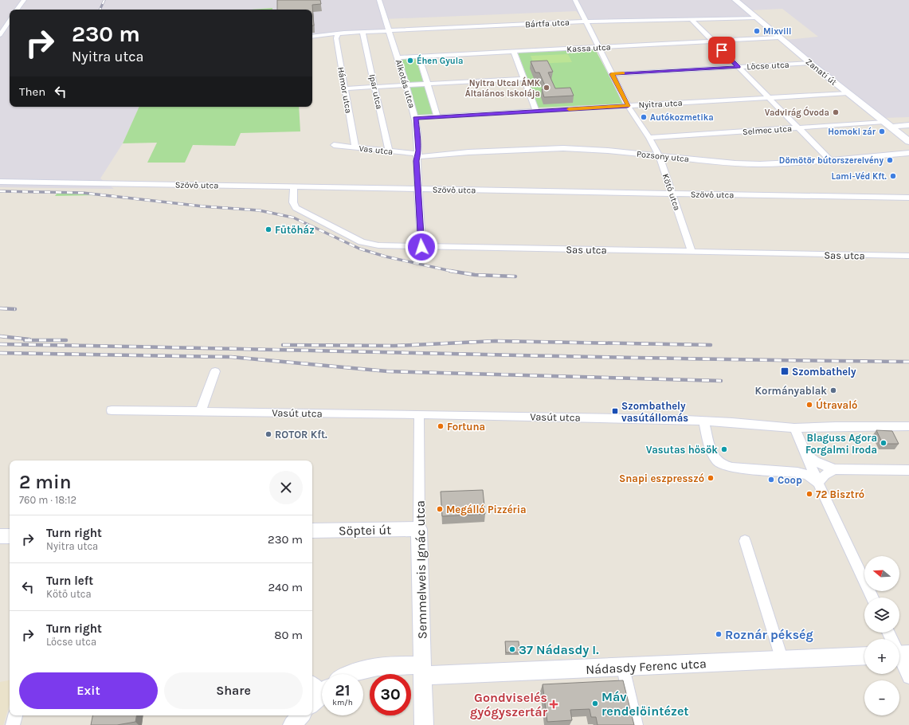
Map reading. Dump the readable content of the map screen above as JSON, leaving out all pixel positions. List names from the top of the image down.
{
  "streets": {
    "street": [
      "Bártfa utca",
      "Kassa utca",
      "Lőcse utca",
      "Zanati út",
      "Alkotás utca",
      "Hámor utca",
      "Ipar utca",
      "Nyitra utca",
      "Selmec utca",
      "Vas utca",
      "Pozsony utca",
      "Szövő utca",
      "Kötő utca",
      "Sas utca",
      "Vasút utca",
      "Söptei út",
      "Semmelweis Ignác utca",
      "Nádasdy Ferenc utca"
    ]
  },
  "crossings": [
    ["Bártfa utca", "Zanati út"],
    ["Bártfa utca", "Alkotás utca"],
    ["Bártfa utca", "Hámor utca"],
    ["Bártfa utca", "Ipar utca"],
    ["Bártfa utca", "Kötő utca"],
    ["Kassa utca", "Zanati út"],
    ["Kassa utca", "Alkotás utca"],
    ["Kassa utca", "Kötő utca"],
    ["Lőcse utca", "Zanati út"],
    ["Lőcse utca", "Kötő utca"],
    ["Zanati út", "Nyitra utca"],
    ["Zanati út", "Selmec utca"],
    ["Alkotás utca", "Nyitra utca"],
    ["Alkotás utca", "Vas utca"],
    ["Alkotás utca", "Pozsony utca"],
    ["Alkotás utca", "Szövő utca"],
    ["Alkotás utca", "Sas utca"],
    ["Hámor utca", "Vas utca"],
    ["Ipar utca", "Vas utca"],
    ["Nyitra utca", "Kötő utca"],
    ["Selmec utca", "Kötő utca"],
    ["Vas utca", "Pozsony utca"],
    ["Pozsony utca", "Kötő utca"],
    ["Szövő utca", "Kötő utca"],
    ["Szövő utca", "Sas utca"],
    ["Kötő utca", "Sas utca"],
    ["Vasút utca", "Semmelweis Ignác utca"],
    ["Söptei út", "Semmelweis Ignác utca"],
    ["Semmelweis Ignác utca", "Nádasdy Ferenc utca"]
  ],
  "places": {
    "other": [
      "Mixvill",
      "Éhen Gyula",
      "Nyitra Utcai ÁMK Általános Iskolája",
      "Vadvirág Óvoda",
      "Autókozmetika",
      "Homoki zár",
      "Dömötör bútorszerelvény",
      "Lami-Véd Kft.",
      "Fűtőház",
      "Kormányablak",
      "Útravaló",
      "Fortuna",
      "ROTOR Kft.",
      "Blaguss Agora Forgalmi Iroda",
      "Vasutas hősök",
      "Snapi eszpresszó",
      "Coop",
      "72 Bisztró",
      "Megálló Pizzéria",
      "Roznár pékség",
      "37 Nádasdy I.",
      "Máv rendelőintézet"
    ],
    "transit": ["Szombathely", "Szombathely vasútállomás"],
    "health": ["Gondviselés gyógyszertár"]
  },
  "north": "left",
  "page": {
    "turn": ["230 m", "Nyitra utca"],
    "then": "Then",
    "heading": ["2 min", "760 m · 18:12"],
    "list": [
      {
        "name": "Turn right",
        "note": "Nyitra utca",
        "value": "230 m"
      },
      {
        "name": "Turn left",
        "note": "Kötő utca",
        "value": "240 m"
      },
      {
        "name": "Turn right",
        "note": "Lőcse utca",
        "value": "80 m"
      }
    ],
    "map_buttons": ["+", "−"],
    "buttons": ["Exit", "Share"],
    "speed": "21 km/h",
    "limit": "30"
  }
}
